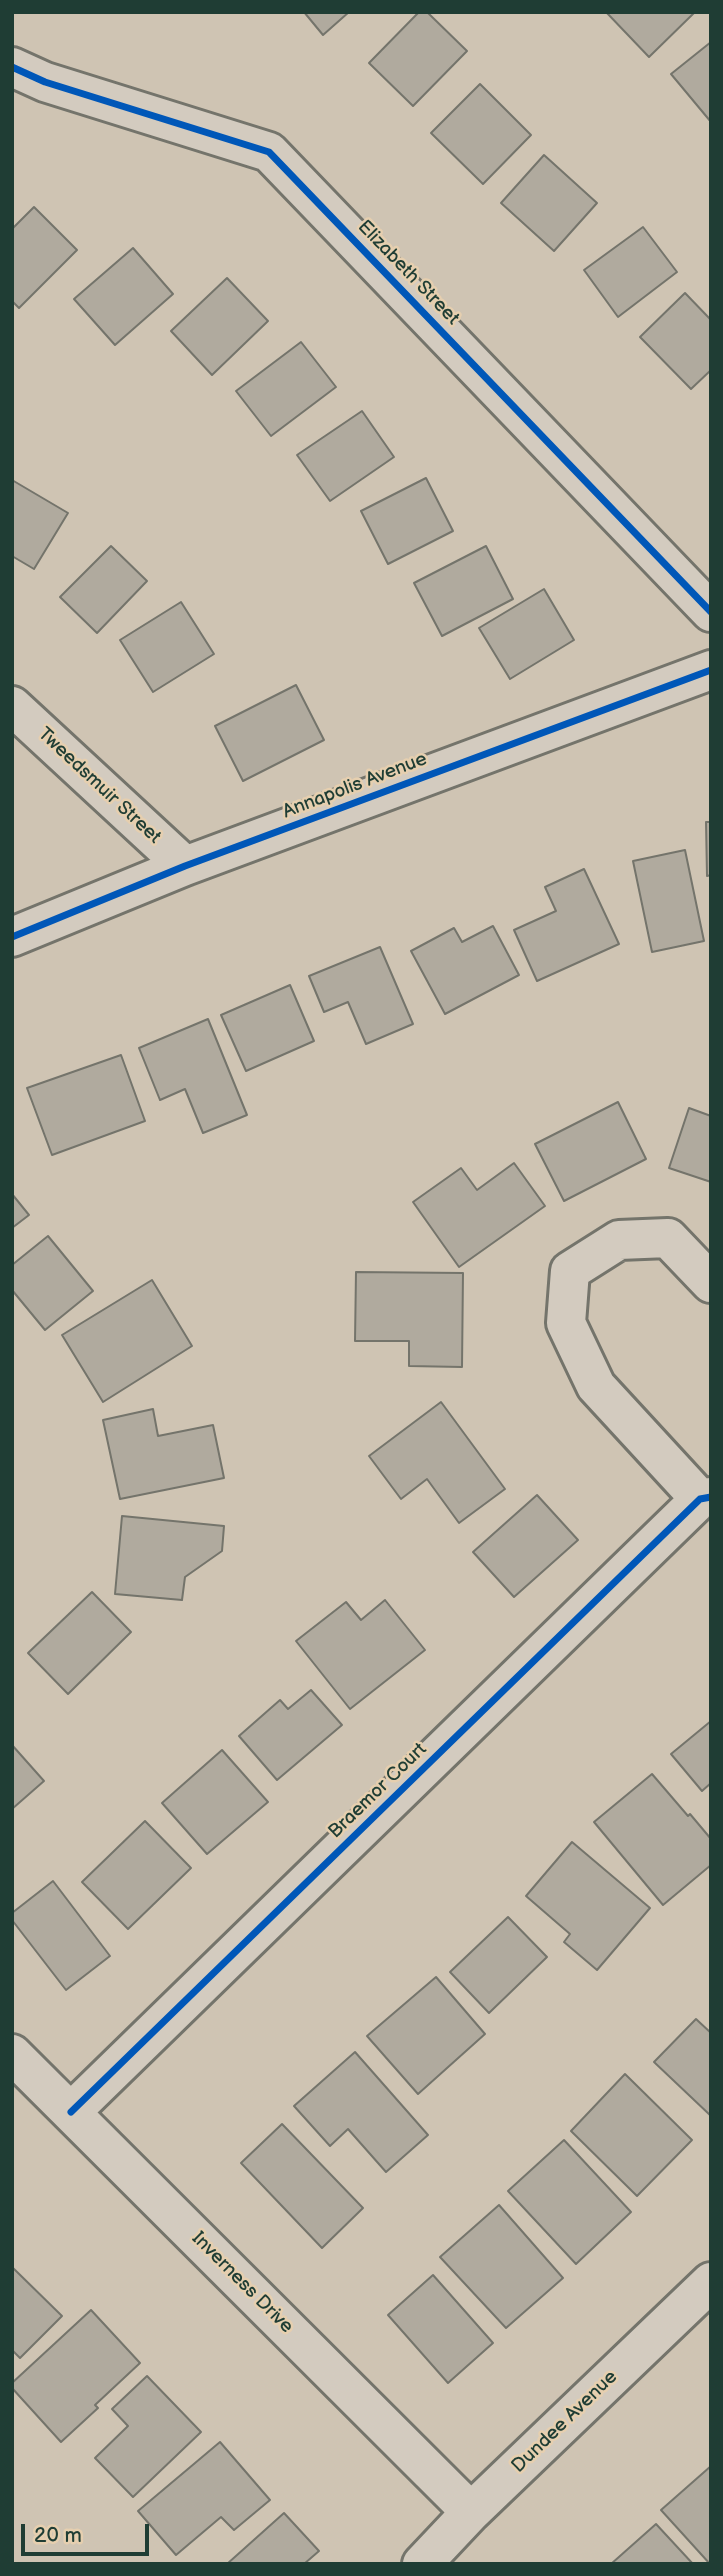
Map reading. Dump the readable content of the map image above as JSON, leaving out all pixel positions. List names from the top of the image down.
{
  "streets": {
    "street": [
      "Elizabeth Street",
      "Tweedsmuir Street",
      "Annapolis Avenue",
      "Braemor Court",
      "Inverness Drive",
      "Dundee Avenue"
    ]
  },
  "crossings": [
    ["Tweedsmuir Street", "Annapolis Avenue"],
    ["Braemor Court", "Inverness Drive"],
    ["Inverness Drive", "Dundee Avenue"]
  ],
  "scale_bar": "20 m"
}
